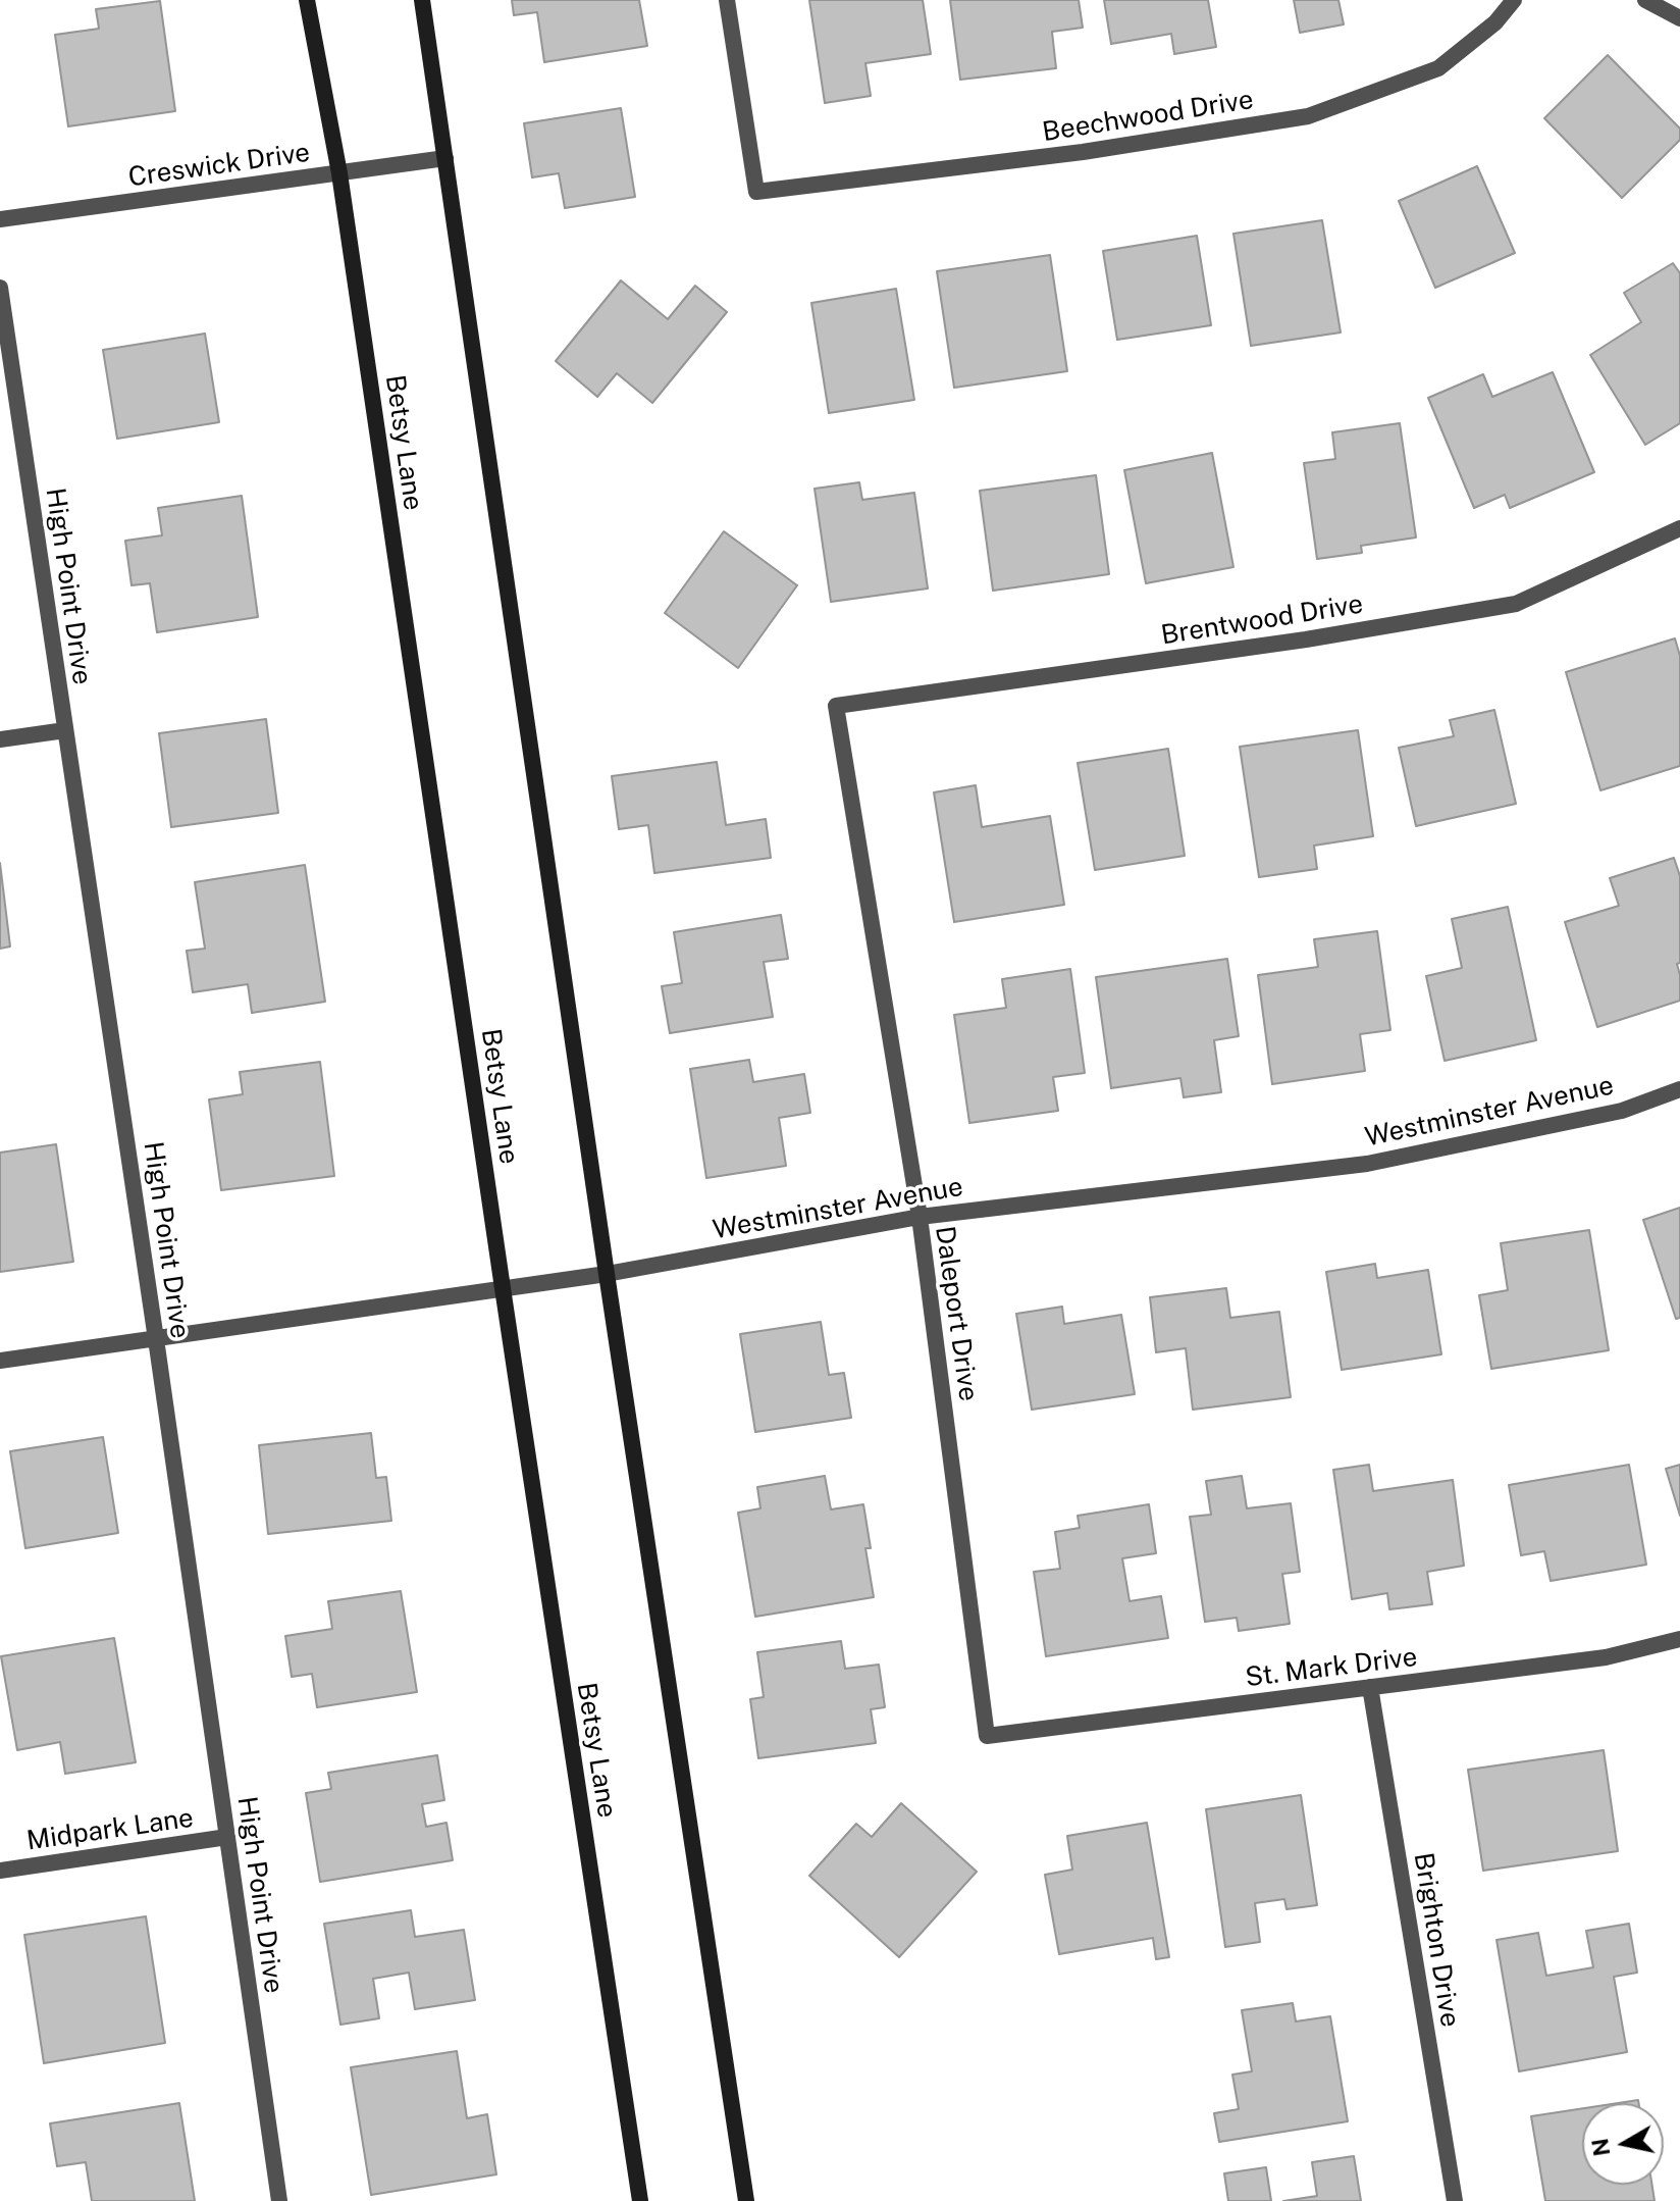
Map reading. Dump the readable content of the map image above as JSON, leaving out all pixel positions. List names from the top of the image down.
{
  "streets": {
    "main road": ["Betsy Lane"],
    "street": [
      "Beechwood Drive",
      "Creswick Drive",
      "High Point Drive",
      "Brentwood Drive",
      "Westminster Avenue",
      "Daleport Drive",
      "St. Mark Drive",
      "Midpark Lane",
      "Brighton Drive"
    ]
  },
  "crossings": [
    ["Creswick Drive", "Betsy Lane"],
    ["Betsy Lane", "Westminster Avenue"],
    ["High Point Drive", "Westminster Avenue"],
    ["High Point Drive", "Midpark Lane"],
    ["Brentwood Drive", "Daleport Drive"],
    ["Westminster Avenue", "Daleport Drive"],
    ["Daleport Drive", "St. Mark Drive"],
    ["St. Mark Drive", "Brighton Drive"]
  ],
  "north": "left"
}
